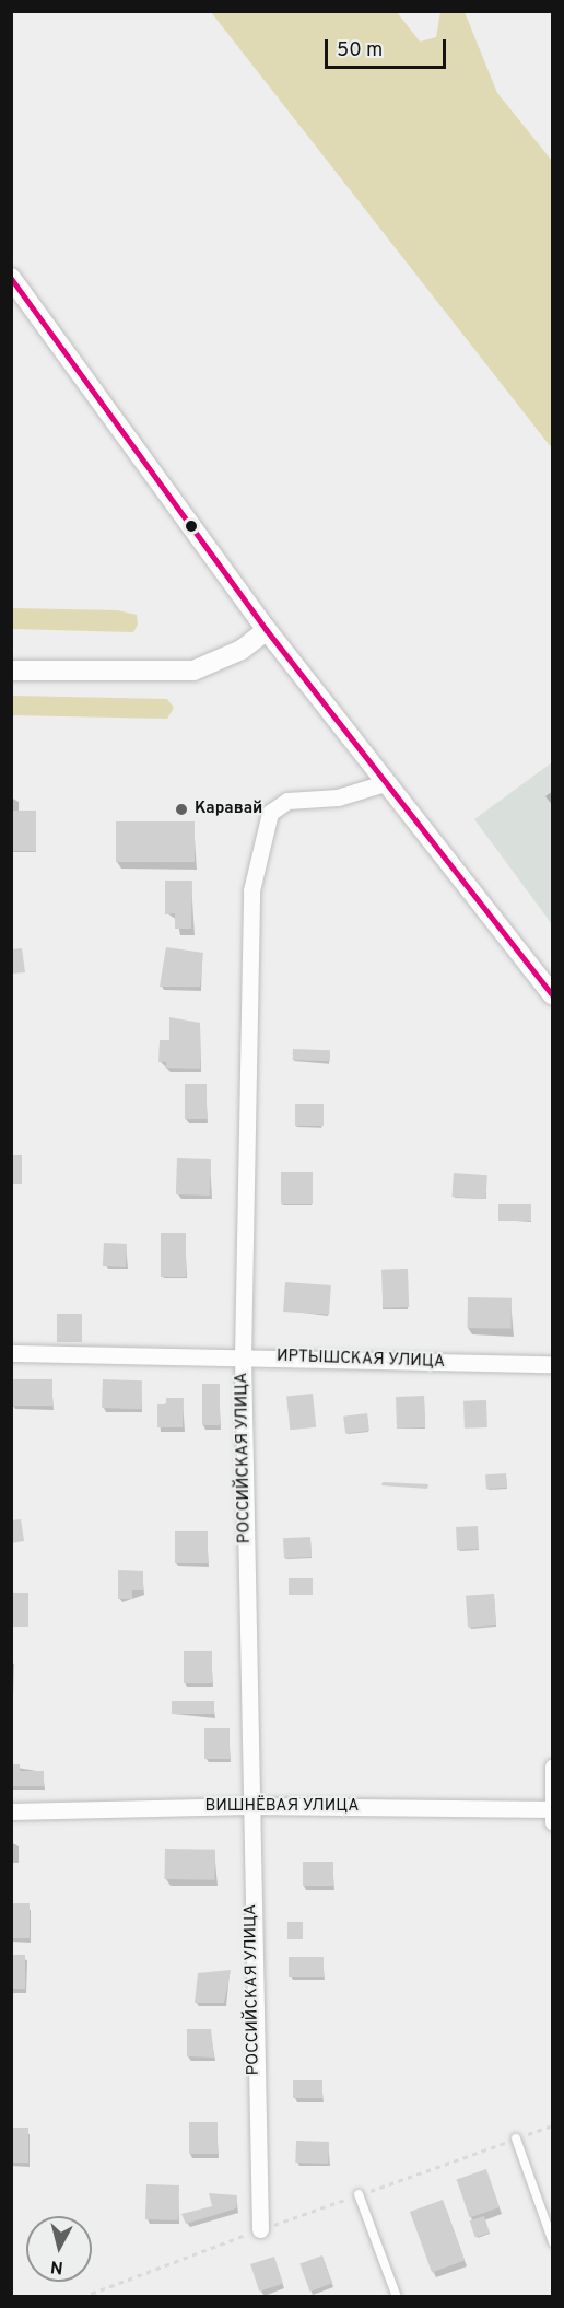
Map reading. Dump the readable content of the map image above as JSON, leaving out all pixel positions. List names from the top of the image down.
{
  "streets": {
    "street": ["ИРТЫШСКАЯ УЛИЦА", "РОССИЙСКАЯ УЛИЦА", "ВИШНЁВАЯ УЛИЦА"]
  },
  "crossings": [
    ["ИРТЫШСКАЯ УЛИЦА", "РОССИЙСКАЯ УЛИЦА"],
    ["РОССИЙСКАЯ УЛИЦА", "ВИШНЁВАЯ УЛИЦА"]
  ],
  "places": ["Каравай"],
  "scale_bar": "50 m",
  "north": "bottom"
}
